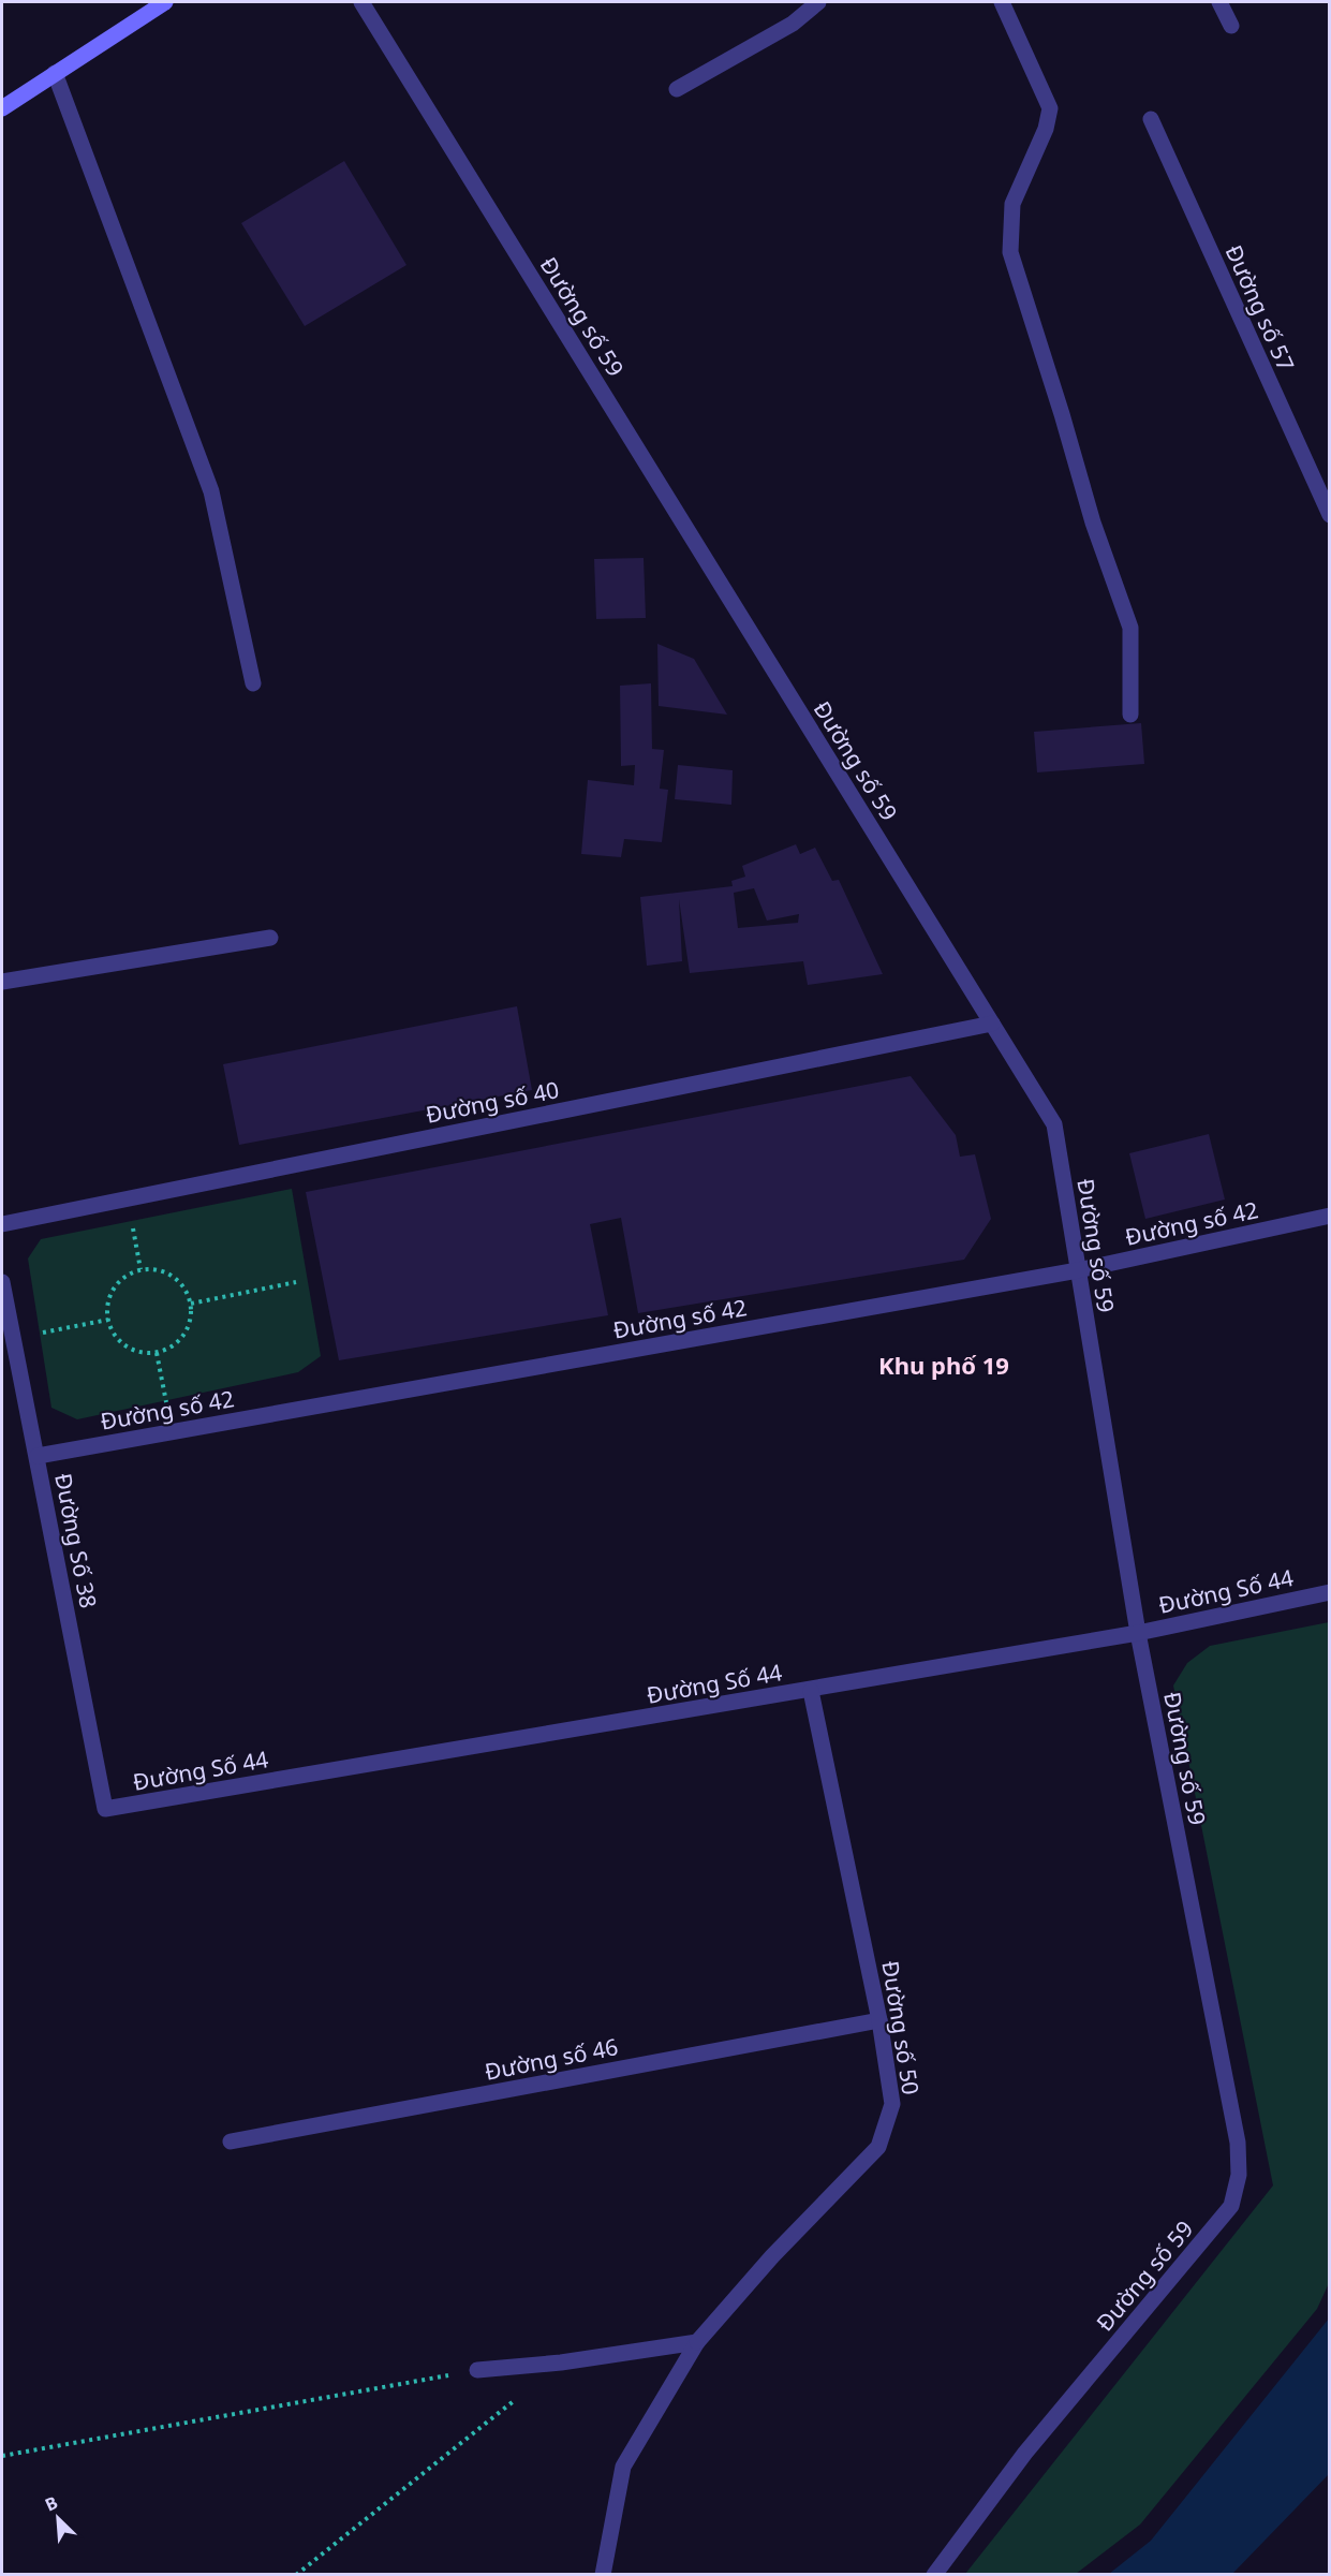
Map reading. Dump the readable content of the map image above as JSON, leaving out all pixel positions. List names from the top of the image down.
{
  "streets": {
    "street": [
      "Đường số 57",
      "Đường số 59",
      "Đường số 40",
      "Đường số 42",
      "Đường Số 38",
      "Đường Số 44",
      "Đường số 50",
      "Đường số 46"
    ]
  },
  "crossings": [
    ["Đường số 59", "Đường số 40"],
    ["Đường số 59", "Đường số 42"],
    ["Đường số 59", "Đường Số 44"],
    ["Đường số 42", "Đường Số 38"],
    ["Đường Số 38", "Đường Số 44"],
    ["Đường Số 44", "Đường số 50"],
    ["Đường số 50", "Đường số 46"]
  ],
  "districts": ["Khu phố 19"],
  "north": "top left"
}
